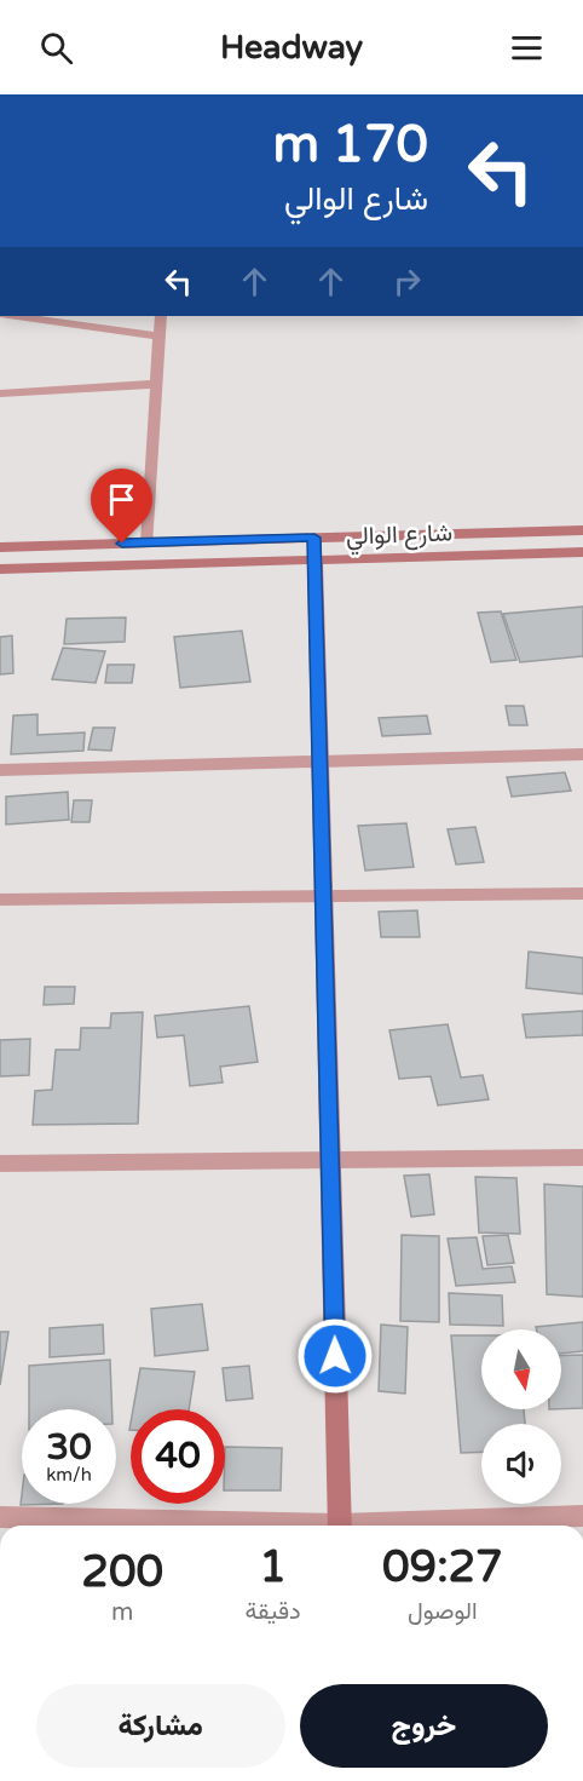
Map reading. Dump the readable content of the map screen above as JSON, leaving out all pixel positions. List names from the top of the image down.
{
  "streets": {
    "street": ["شارع الوالي"]
  },
  "north": "bottom",
  "page": {
    "header": "Headway",
    "turn": ["170 m", "شارع الوالي"],
    "speed": "30 km/h",
    "limit": "40",
    "eta": [
      "09:27",
      "الوصول",
      "1",
      "دقيقة",
      "200",
      "m"
    ],
    "buttons": ["خروج", "مشاركة"]
  }
}
